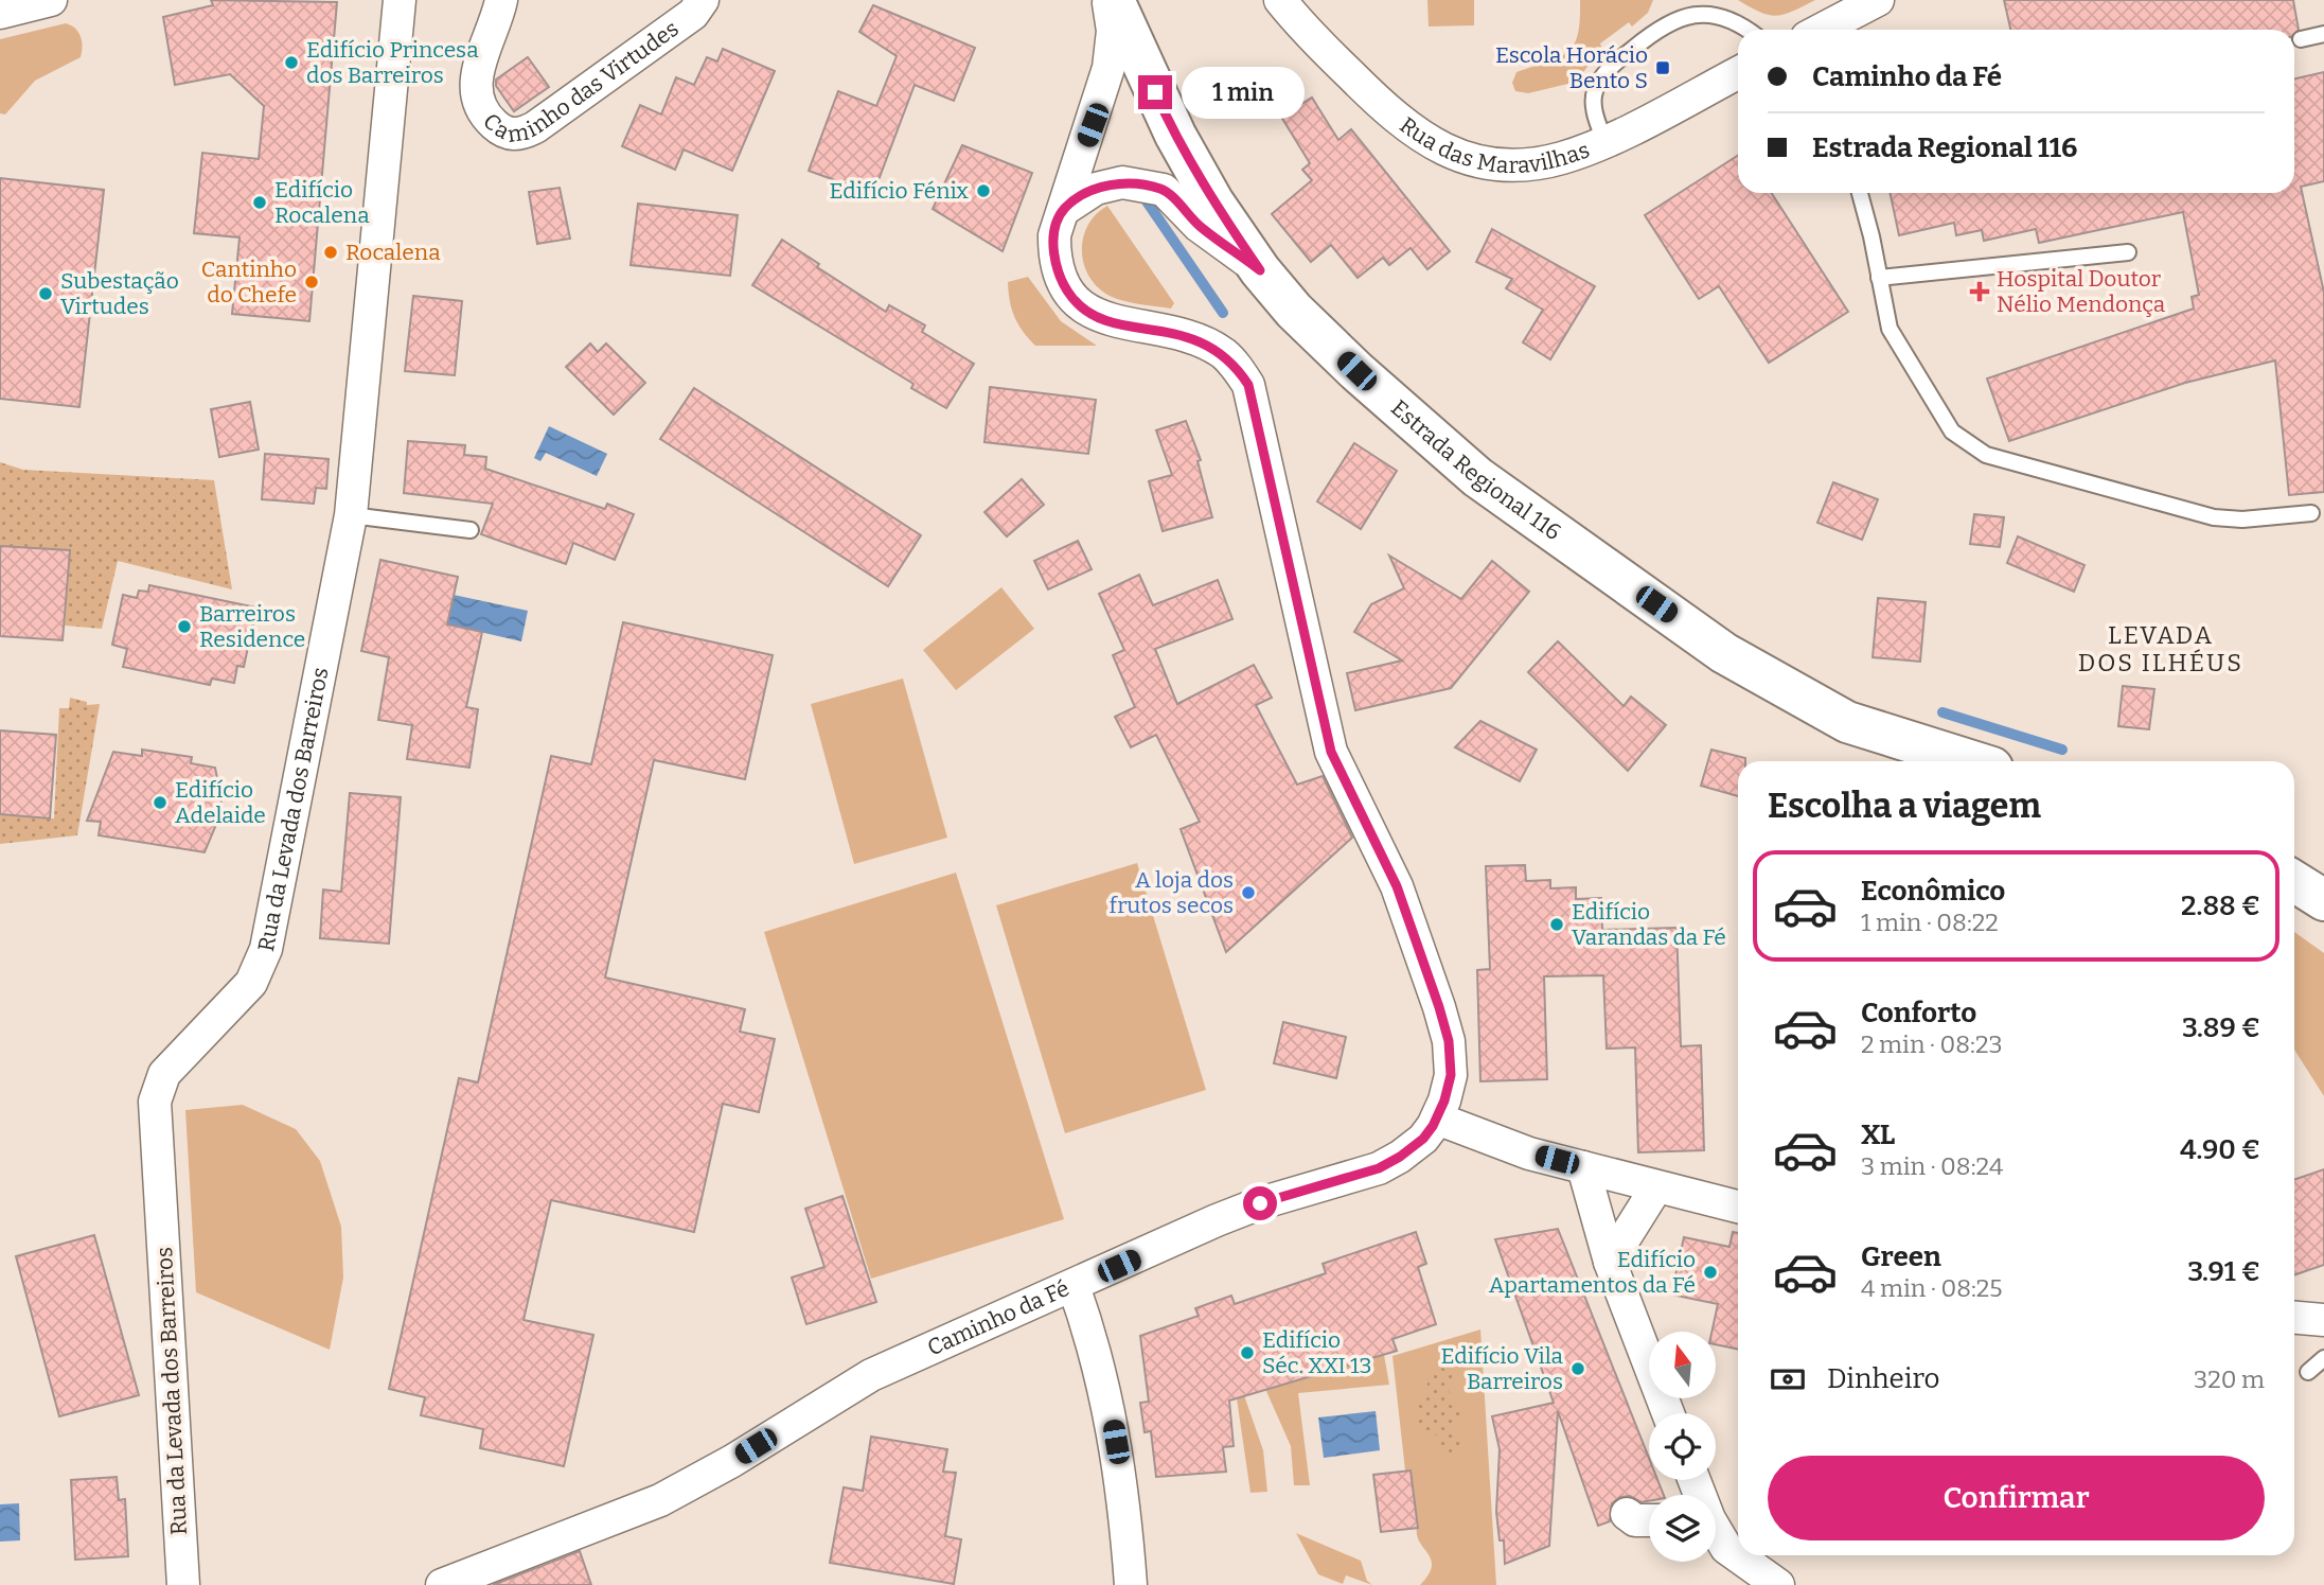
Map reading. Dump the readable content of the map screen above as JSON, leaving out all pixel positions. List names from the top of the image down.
{
  "streets": {
    "main road": ["Estrada Regional 116"],
    "street": [
      "Caminho das Virtudes",
      "Rua das Maravilhas",
      "Rua da Levada dos Barreiros",
      "Caminho da Fé"
    ]
  },
  "districts": ["LEVADA DOS ILHÉUS"],
  "places": {
    "other": [
      "Edifício Princesa dos Barreiros",
      "Edifício Fénix",
      "Edifício Rocalena",
      "Rocalena",
      "Cantinho do Chefe",
      "Subestação Virtudes",
      "Barreiros Residence",
      "Edifício Adelaide",
      "A loja dos frutos secos",
      "Edifício Varandas da Fé",
      "Edifício Apartamentos da Fé",
      "Edifício Séc. XXI 13",
      "Edifício Vila Barreiros"
    ],
    "transit": ["Escola Horácio Bento S"],
    "health": ["Hospital Doutor Nélio Mendonça"]
  },
  "north": "top",
  "page": {
    "banner": ["Caminho da Fé", "Estrada Regional 116"],
    "bubble": "1 min",
    "heading": "Escolha a viagem",
    "list": [
      {
        "name": "Econômico",
        "note": "1 min · 08:22",
        "value": "2.88 €"
      },
      {
        "name": "Conforto",
        "note": "2 min · 08:23",
        "value": "3.89 €"
      },
      {
        "name": "XL",
        "note": "3 min · 08:24",
        "value": "4.90 €"
      },
      {
        "name": "Green",
        "note": "4 min · 08:25",
        "value": "3.91 €"
      }
    ],
    "pay": ["Dinheiro", "320 m"],
    "buttons": "Confirmar"
  }
}
